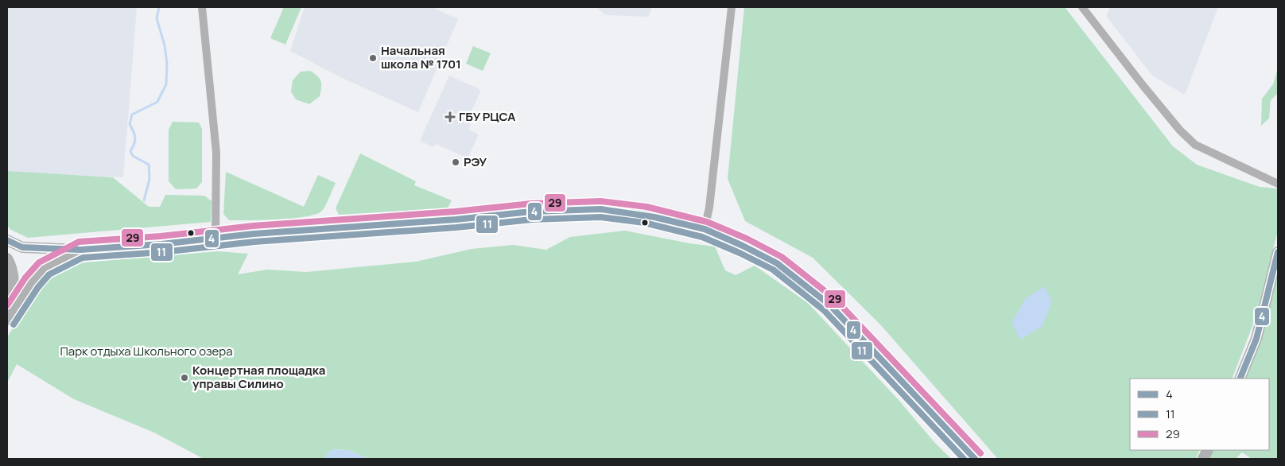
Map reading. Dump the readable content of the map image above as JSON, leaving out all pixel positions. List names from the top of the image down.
{
  "parks": ["Парк отдыха Школьного озера"],
  "places": {
    "other": ["Начальная школа № 1701", "РЭУ", "Концертная площадка управы Силино"],
    "health": ["ГБУ РЦСА"]
  },
  "lines": ["transit line 29", "transit line 4", "transit line 11"],
  "legend": ["4", "11", "29"]
}
